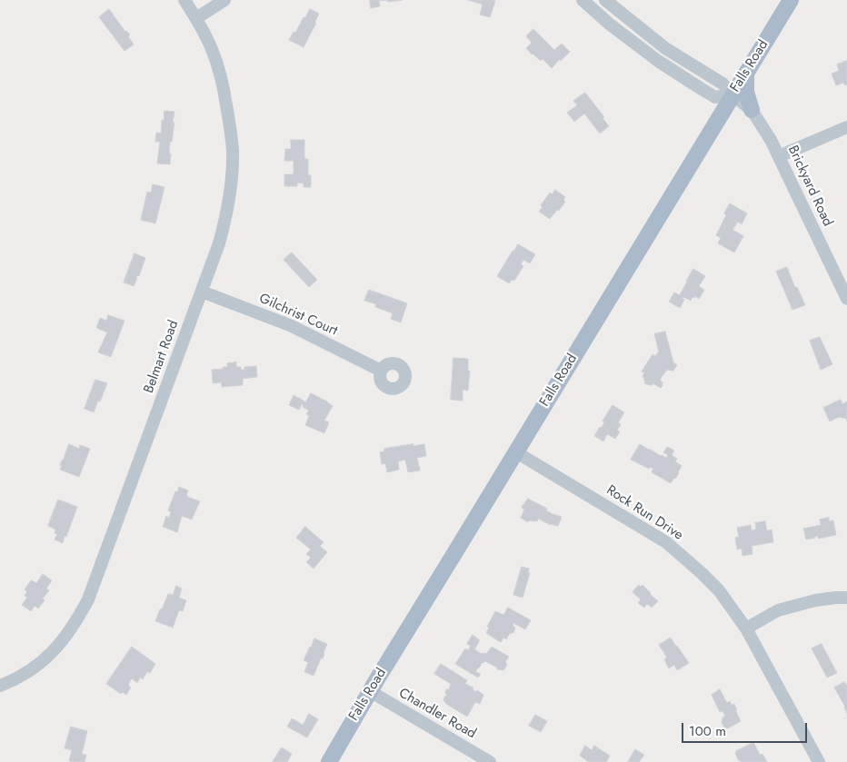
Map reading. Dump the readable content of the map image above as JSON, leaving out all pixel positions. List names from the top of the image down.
{
  "streets": {
    "main road": ["Falls Road"],
    "street": [
      "Brickyard Road",
      "Gilchrist Court",
      "Belmart Road",
      "Rock Run Drive",
      "Chandler Road"
    ]
  },
  "crossings": [
    ["Falls Road", "Brickyard Road"],
    ["Falls Road", "Rock Run Drive"],
    ["Falls Road", "Chandler Road"],
    ["Gilchrist Court", "Belmart Road"]
  ],
  "scale_bar": "100 m"
}
